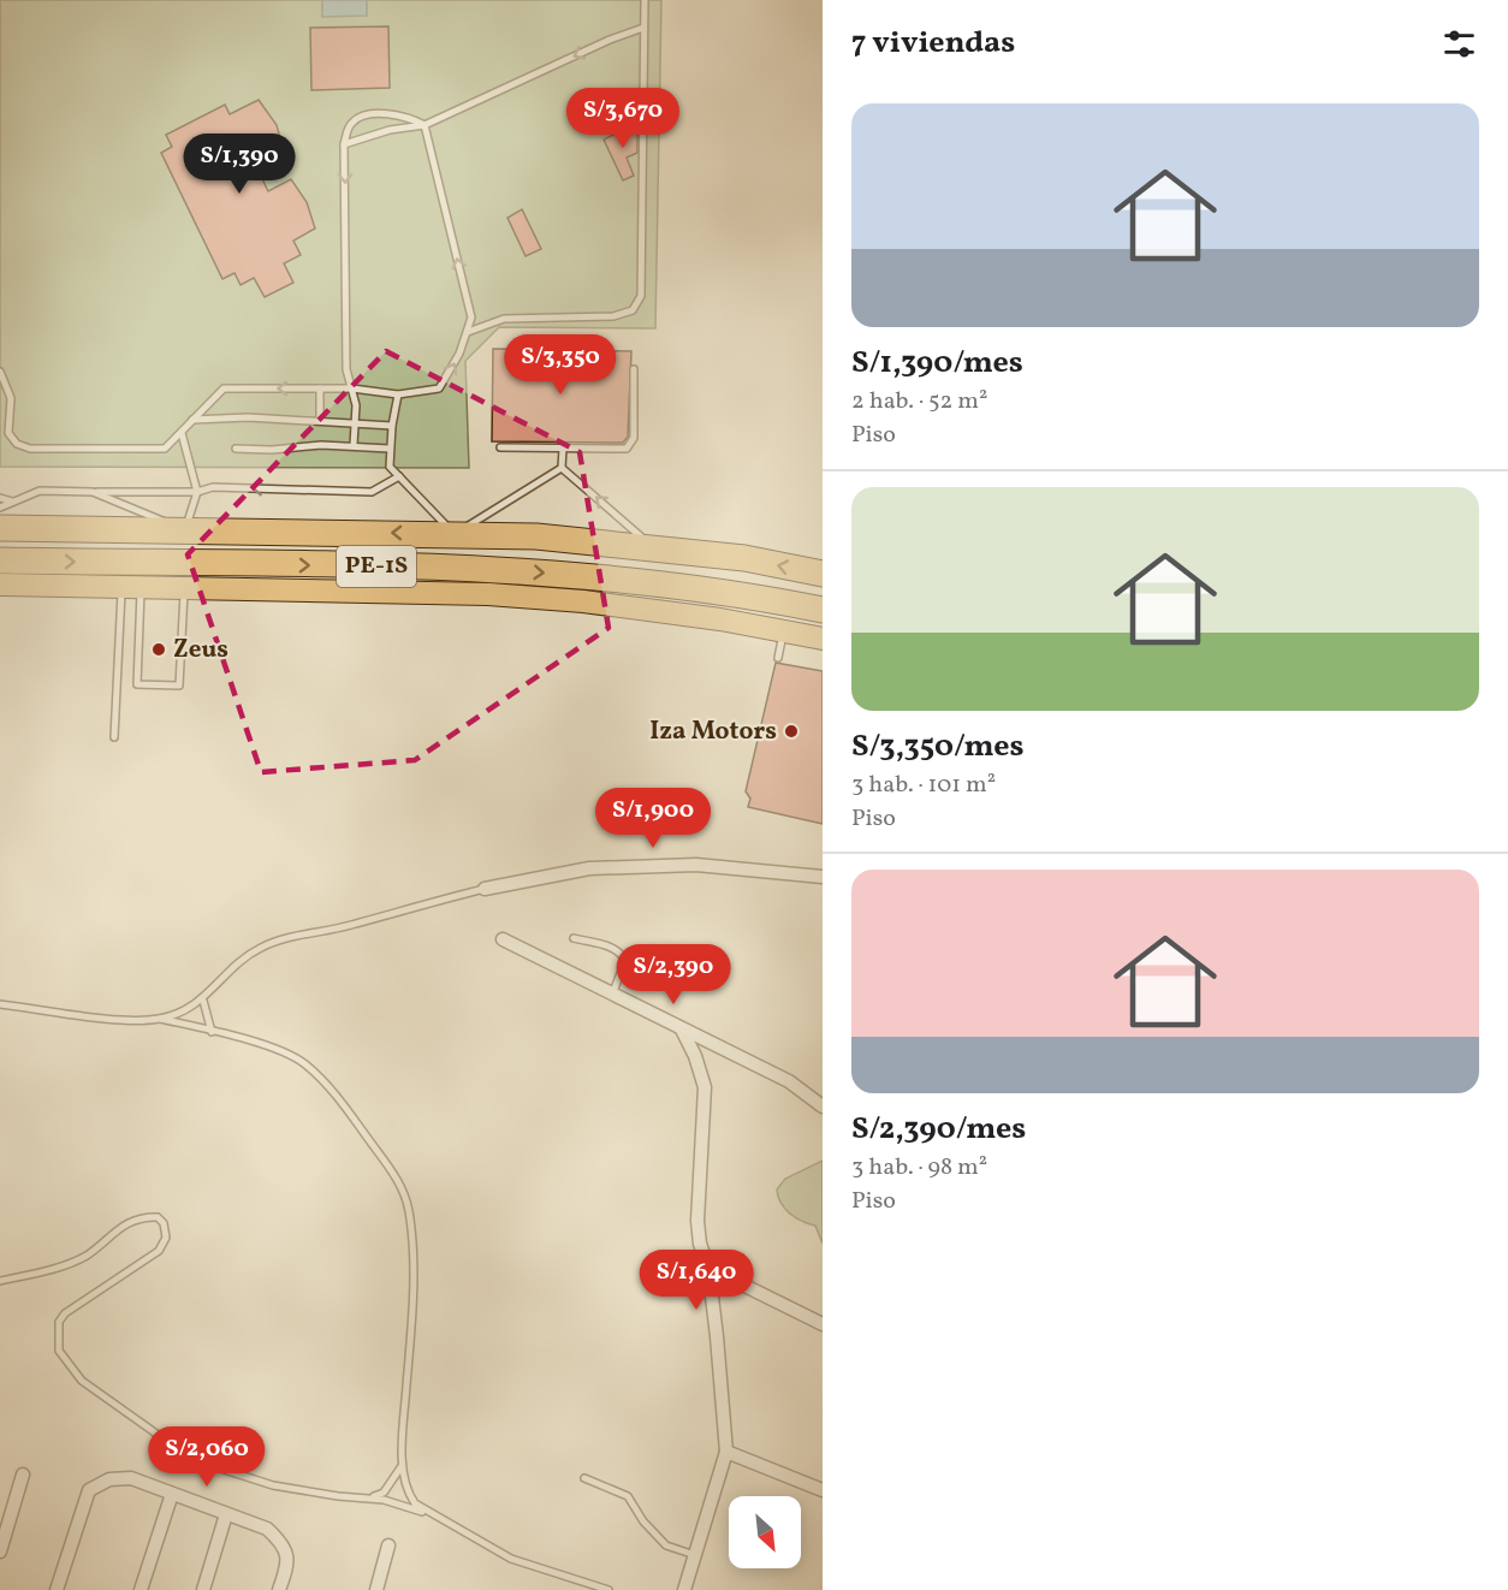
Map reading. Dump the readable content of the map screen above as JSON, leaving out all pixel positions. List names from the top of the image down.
{
  "streets": {
    "highway": ["PE-1S"]
  },
  "places": ["Zeus", "Iza Motors"],
  "north": "bottom right",
  "page": {
    "heading": "7 viviendas",
    "list": [
      {
        "name": "S/1,390/mes",
        "note": "2 hab. · 52 m² · Piso"
      },
      {
        "name": "S/3,350/mes",
        "note": "3 hab. · 101 m² · Piso"
      },
      {
        "name": "S/2,390/mes",
        "note": "3 hab. · 98 m² · Piso"
      }
    ],
    "price": [
      "S/3,670",
      "S/1,390",
      "S/3,350",
      "S/1,900",
      "S/2,390",
      "S/1,640",
      "S/2,060"
    ]
  }
}
